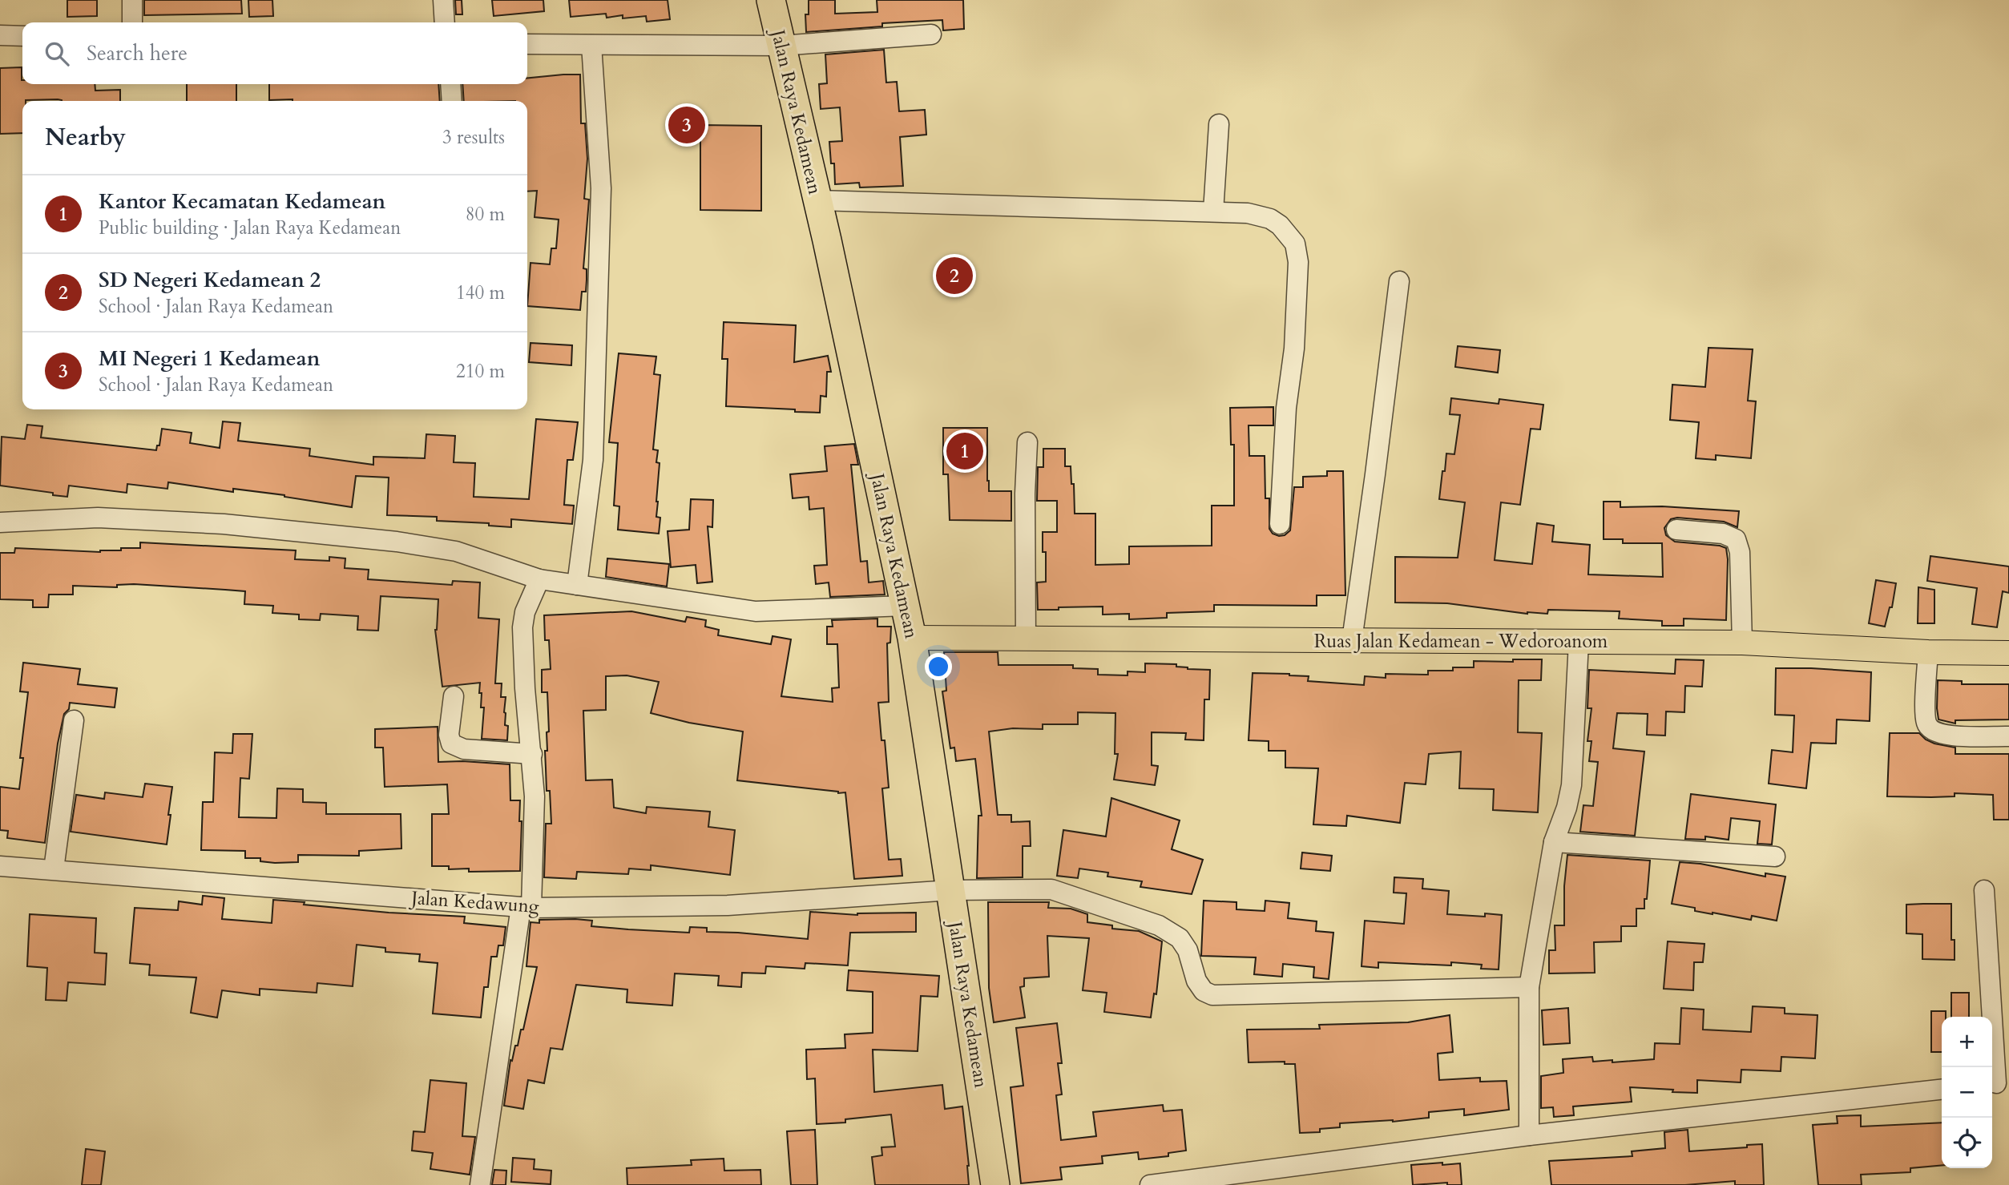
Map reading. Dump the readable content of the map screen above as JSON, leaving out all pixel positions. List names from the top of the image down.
{
  "streets": {
    "highway": ["Jalan Raya Kedamean"],
    "main road": ["Ruas Jalan Kedamean - Wedoroanom"],
    "street": ["Jalan Kedawung"]
  },
  "crossings": [
    ["Jalan Raya Kedamean", "Ruas Jalan Kedamean - Wedoroanom"],
    ["Jalan Raya Kedamean", "Jalan Kedawung"]
  ],
  "page": {
    "search": "Search here",
    "heading": ["Nearby", "3 results"],
    "pins": ["3", "2", "1"],
    "list": [
      {
        "mark": "1",
        "name": "Kantor Kecamatan Kedamean",
        "note": "Public building · Jalan Raya Kedamean",
        "value": "80 m"
      },
      {
        "mark": "2",
        "name": "SD Negeri Kedamean 2",
        "note": "School · Jalan Raya Kedamean",
        "value": "140 m"
      },
      {
        "mark": "3",
        "name": "MI Negeri 1 Kedamean",
        "note": "School · Jalan Raya Kedamean",
        "value": "210 m"
      }
    ],
    "map_buttons": ["+", "−"]
  }
}
